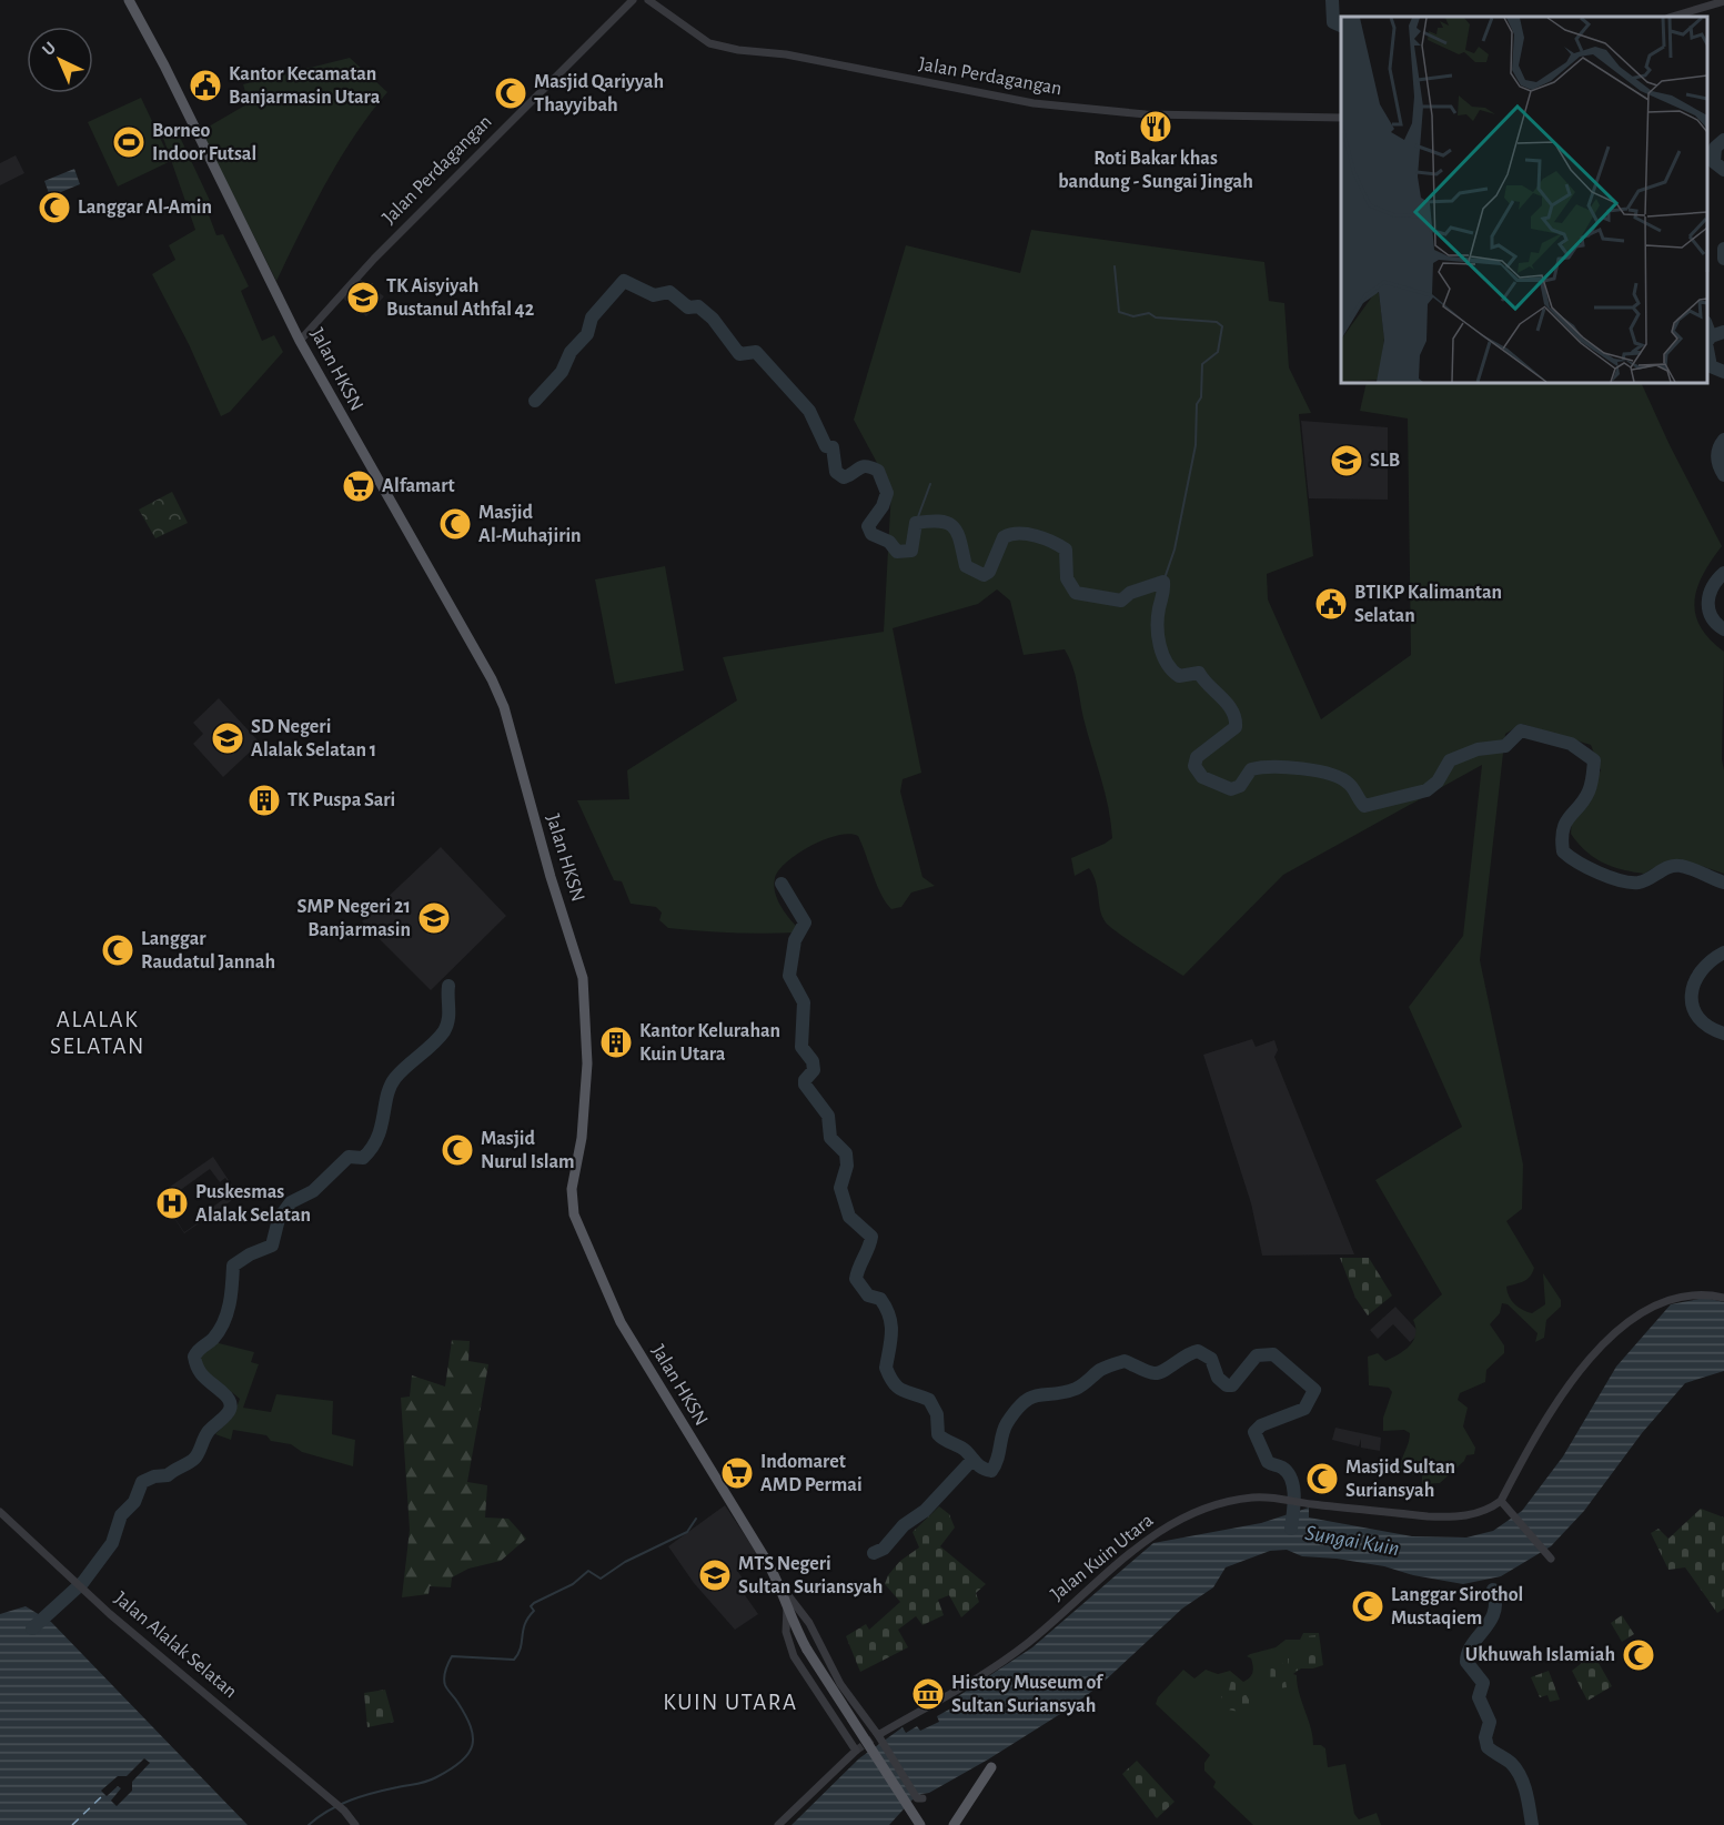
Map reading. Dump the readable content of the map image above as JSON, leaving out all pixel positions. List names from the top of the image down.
{
  "streets": {
    "main road": ["Jalan HKSN"],
    "street": ["Jalan Perdagangan", "Jalan Kuin Utara", "Jalan Alalak Selatan"]
  },
  "crossings": [
    ["Jalan Perdagangan", "Jalan HKSN"],
    ["Jalan HKSN", "Jalan Kuin Utara"]
  ],
  "districts": ["ALALAK SELATAN", "KUIN UTARA"],
  "water": ["Sungai Kuin"],
  "places": {
    "public building": ["Kantor Kecamatan Banjarmasin Utara", "BTIKP Kalimantan Selatan"],
    "mosque": [
      "Masjid Qariyyah Thayyibah",
      "Langgar Al-Amin",
      "Masjid Al-Muhajirin",
      "Langgar Raudatul Jannah",
      "Masjid Nurul Islam",
      "Masjid Sultan Suriansyah",
      "Langgar Sirothol Mustaqiem",
      "Ukhuwah Islamiah"
    ],
    "restaurant": ["Roti Bakar khas bandung - Sungai Jingah"],
    "sports": ["Borneo Indoor Futsal"],
    "school or university": [
      "TK Aisyiyah Bustanul Athfal 42",
      "SLB",
      "SD Negeri Alalak Selatan 1",
      "SMP Negeri 21 Banjarmasin",
      "MTS Negeri Sultan Suriansyah"
    ],
    "supermarket": ["Alfamart", "Indomaret AMD Permai"],
    "building": ["TK Puspa Sari", "Kantor Kelurahan Kuin Utara"],
    "hospital": ["Puskesmas Alalak Selatan"],
    "museum": ["History Museum of Sultan Suriansyah"]
  },
  "north": "top left"
}
